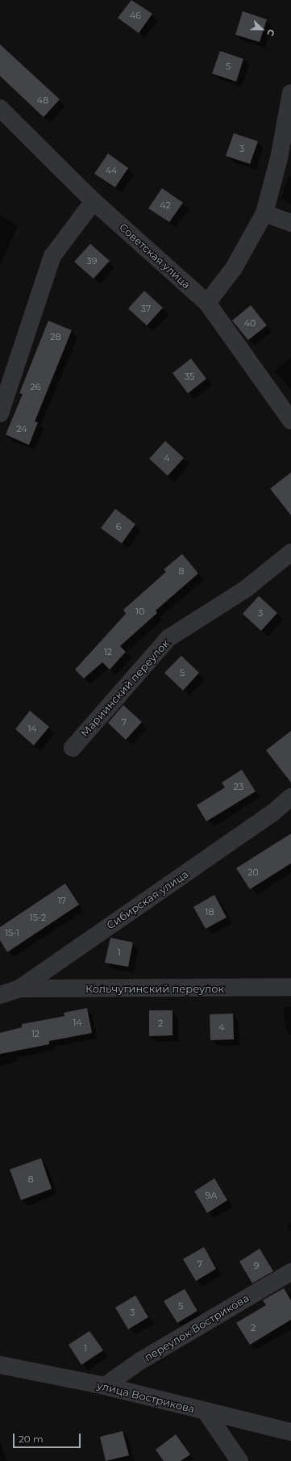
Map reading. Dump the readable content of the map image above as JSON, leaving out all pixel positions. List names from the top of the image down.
{
  "streets": {
    "street": [
      "Советская улица",
      "Мариинский переулок",
      "Сибирская улица",
      "Кольчугинский переулок",
      "переулок Вострикова",
      "улица Вострикова"
    ]
  },
  "crossings": [
    ["Сибирская улица", "Кольчугинский переулок"],
    ["переулок Вострикова", "улица Вострикова"]
  ],
  "house_numbers": [
    "46",
    "5",
    "48",
    "3",
    "44",
    "42",
    "39",
    "37",
    "40",
    "28",
    "35",
    "26",
    "24",
    "4",
    "6",
    "8",
    "10",
    "3",
    "12",
    "5",
    "7",
    "14",
    "23",
    "20",
    "17",
    "18",
    "15-2",
    "15-1",
    "1",
    "14",
    "2",
    "4",
    "12",
    "8",
    "9А",
    "7",
    "9",
    "5",
    "3",
    "2",
    "1"
  ],
  "scale_bar": "20 m",
  "north": "right"
}
